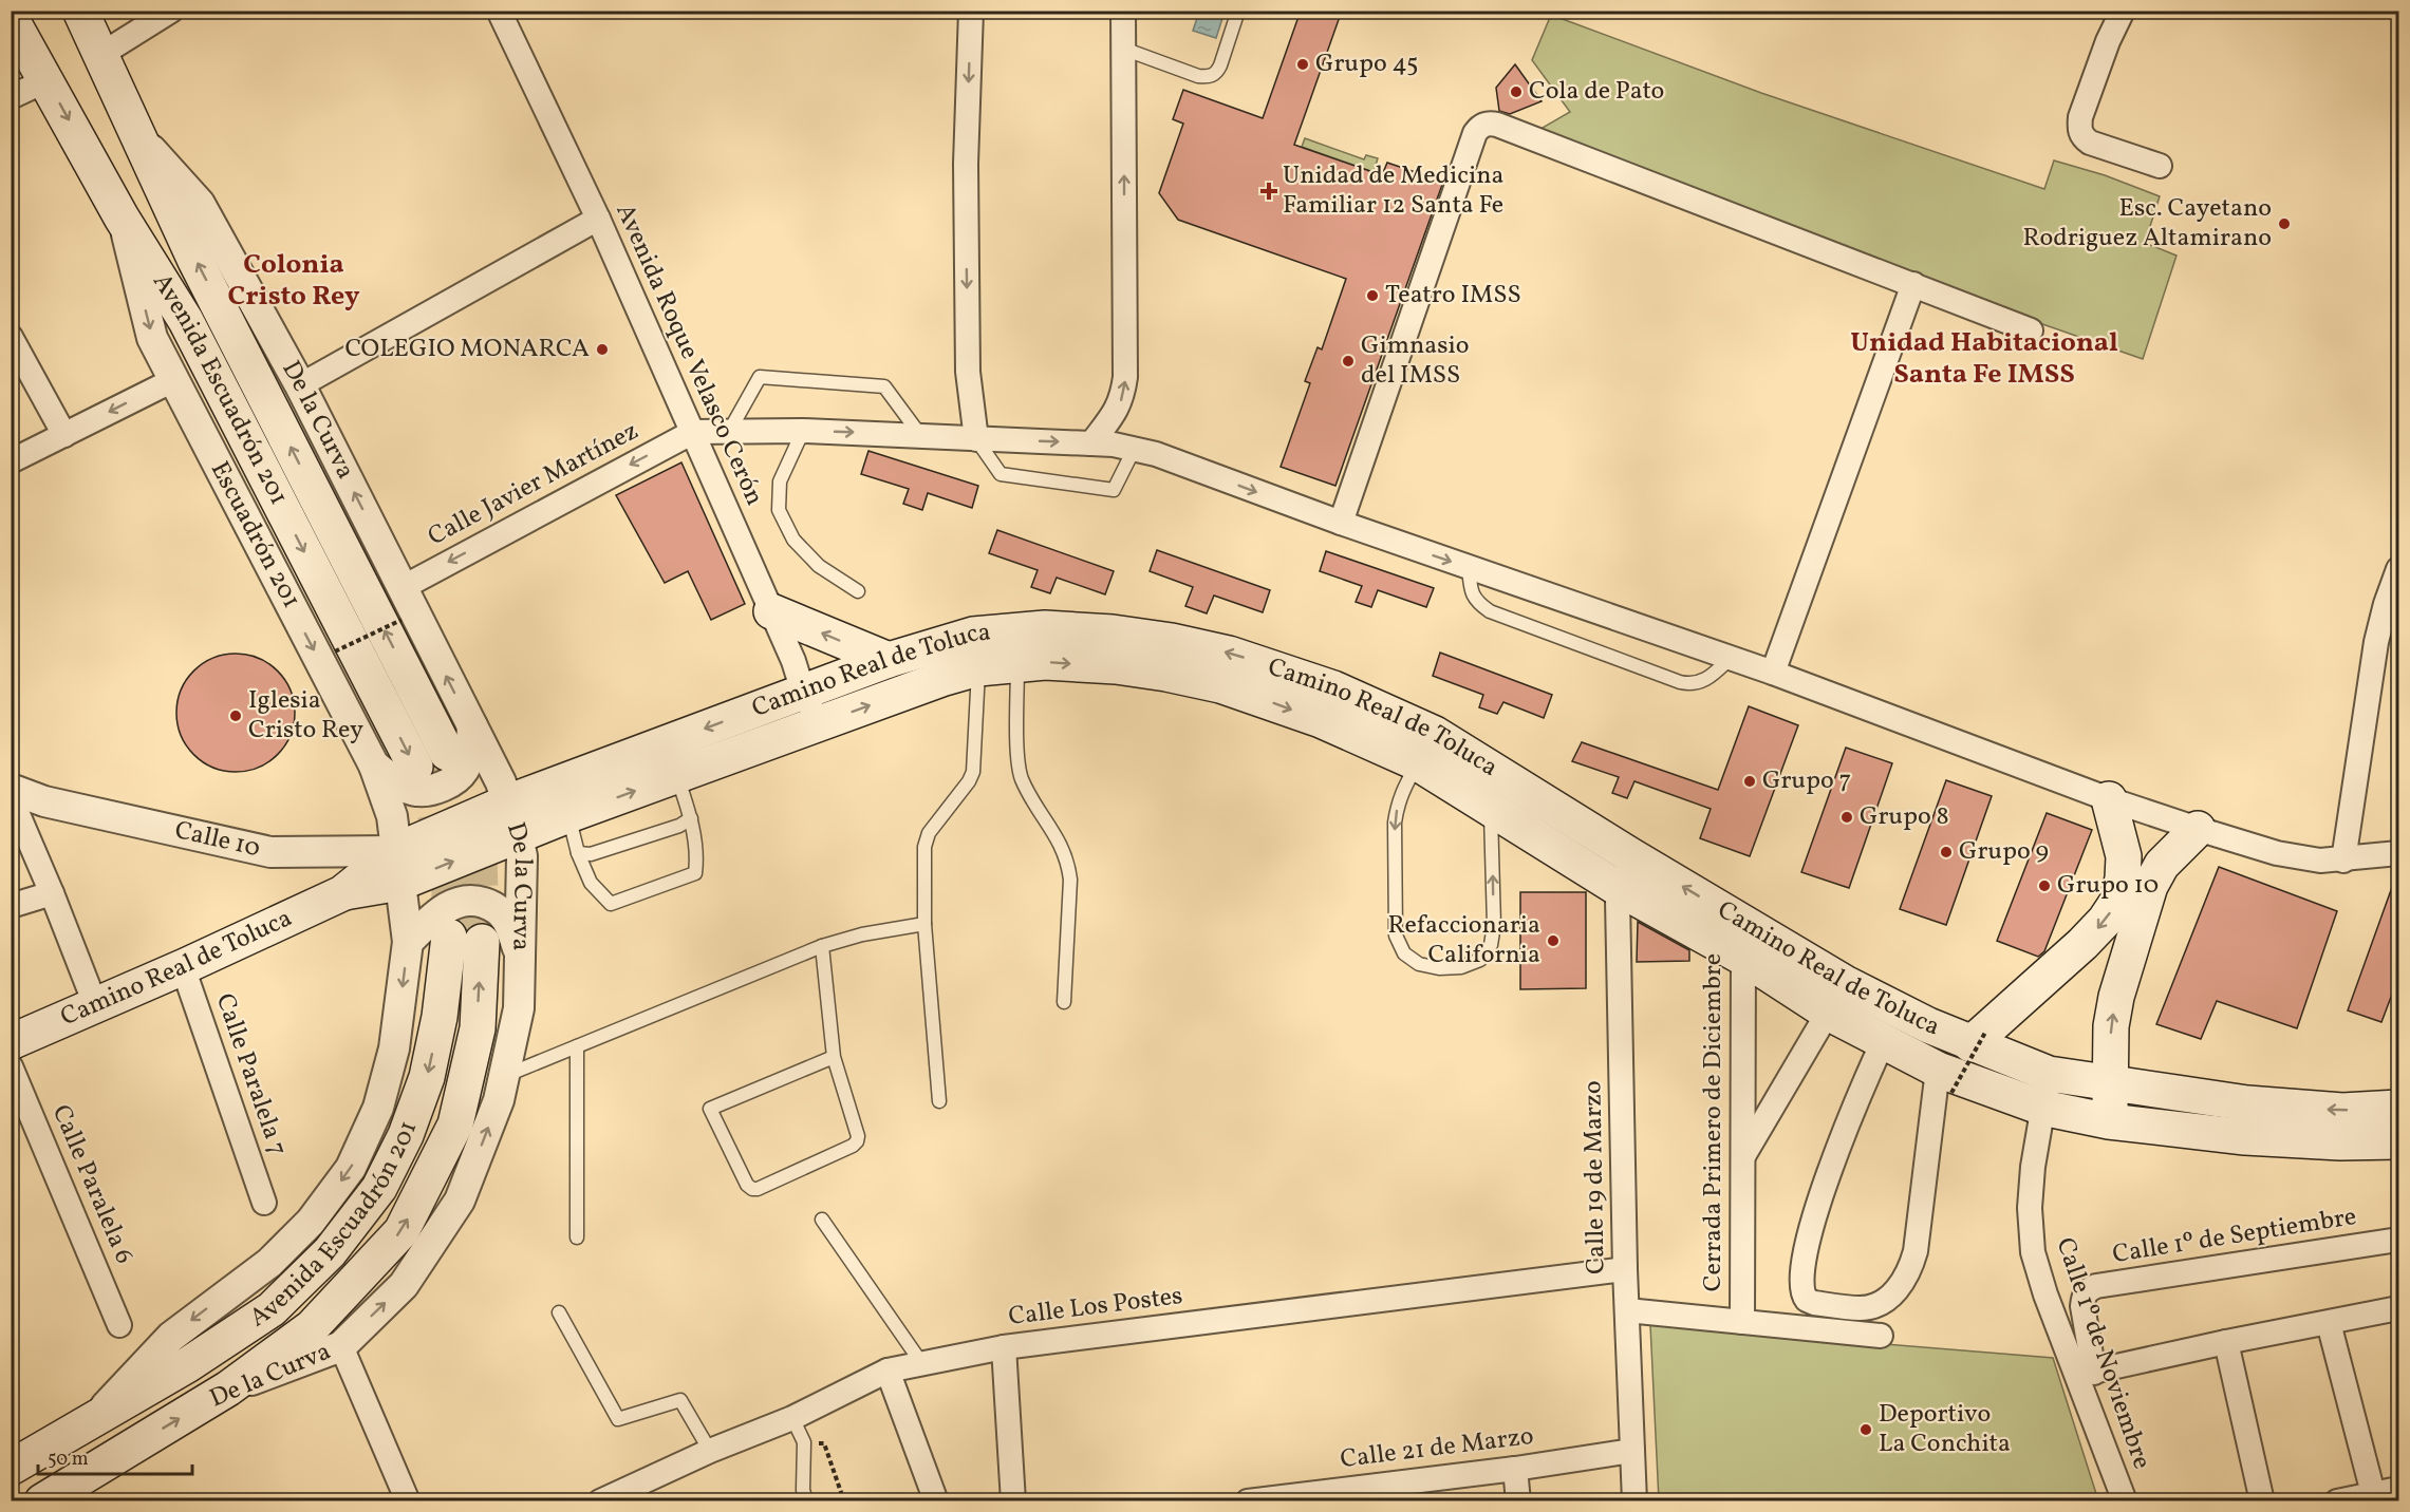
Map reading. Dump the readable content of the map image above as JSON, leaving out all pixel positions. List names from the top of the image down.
{
  "streets": {
    "main road": ["Avenida Escuadrón 201", "De la Curva", "Camino Real de Toluca"],
    "street": [
      "Avenida Roque Velasco Cerón",
      "Calle Javier Martínez",
      "Escuadrón 201",
      "Calle 10",
      "Calle Paralela 7",
      "Cerrada Primero de Diciembre",
      "Calle 19 de Marzo",
      "Calle Paralela 6",
      "Calle 1º de Septiembre",
      "Calle Los Postes",
      "Calle 1º de Noviembre",
      "Calle 21 de Marzo"
    ]
  },
  "crossings": [
    ["Avenida Roque Velasco Cerón", "Calle Javier Martínez"],
    ["Avenida Roque Velasco Cerón", "Camino Real de Toluca"],
    ["Avenida Escuadrón 201", "De la Curva"],
    ["Avenida Escuadrón 201", "Escuadrón 201"],
    ["De la Curva", "Calle Javier Martínez"],
    ["De la Curva", "Camino Real de Toluca"],
    ["Escuadrón 201", "Camino Real de Toluca"],
    ["Escuadrón 201", "Calle 10"],
    ["Camino Real de Toluca", "Calle 10"],
    ["Camino Real de Toluca", "Calle Paralela 7"],
    ["Camino Real de Toluca", "Cerrada Primero de Diciembre"],
    ["Camino Real de Toluca", "Calle 19 de Marzo"],
    ["Camino Real de Toluca", "Calle 1º de Noviembre"],
    ["Calle 19 de Marzo", "Calle Los Postes"],
    ["Calle 19 de Marzo", "Calle 21 de Marzo"],
    ["Calle 1º de Septiembre", "Calle 1º de Noviembre"]
  ],
  "one_way": ["Calle Javier Martínez", "Escuadrón 201"],
  "districts": ["Colonia Cristo Rey", "Unidad Habitacional Santa Fe IMSS"],
  "places": {
    "other": [
      "Grupo 45",
      "Cola de Pato",
      "Esc. Cayetano Rodriguez Altamirano",
      "Teatro IMSS",
      "COLEGIO MONARCA",
      "Gimnasio del IMSS",
      "Iglesia Cristo Rey",
      "Grupo 7",
      "Grupo 8",
      "Grupo 9",
      "Grupo 10",
      "Refaccionaria California",
      "Deportivo La Conchita"
    ],
    "health": ["Unidad de Medicina Familiar 12 Santa Fe"]
  },
  "scale_bar": "50 m"
}
